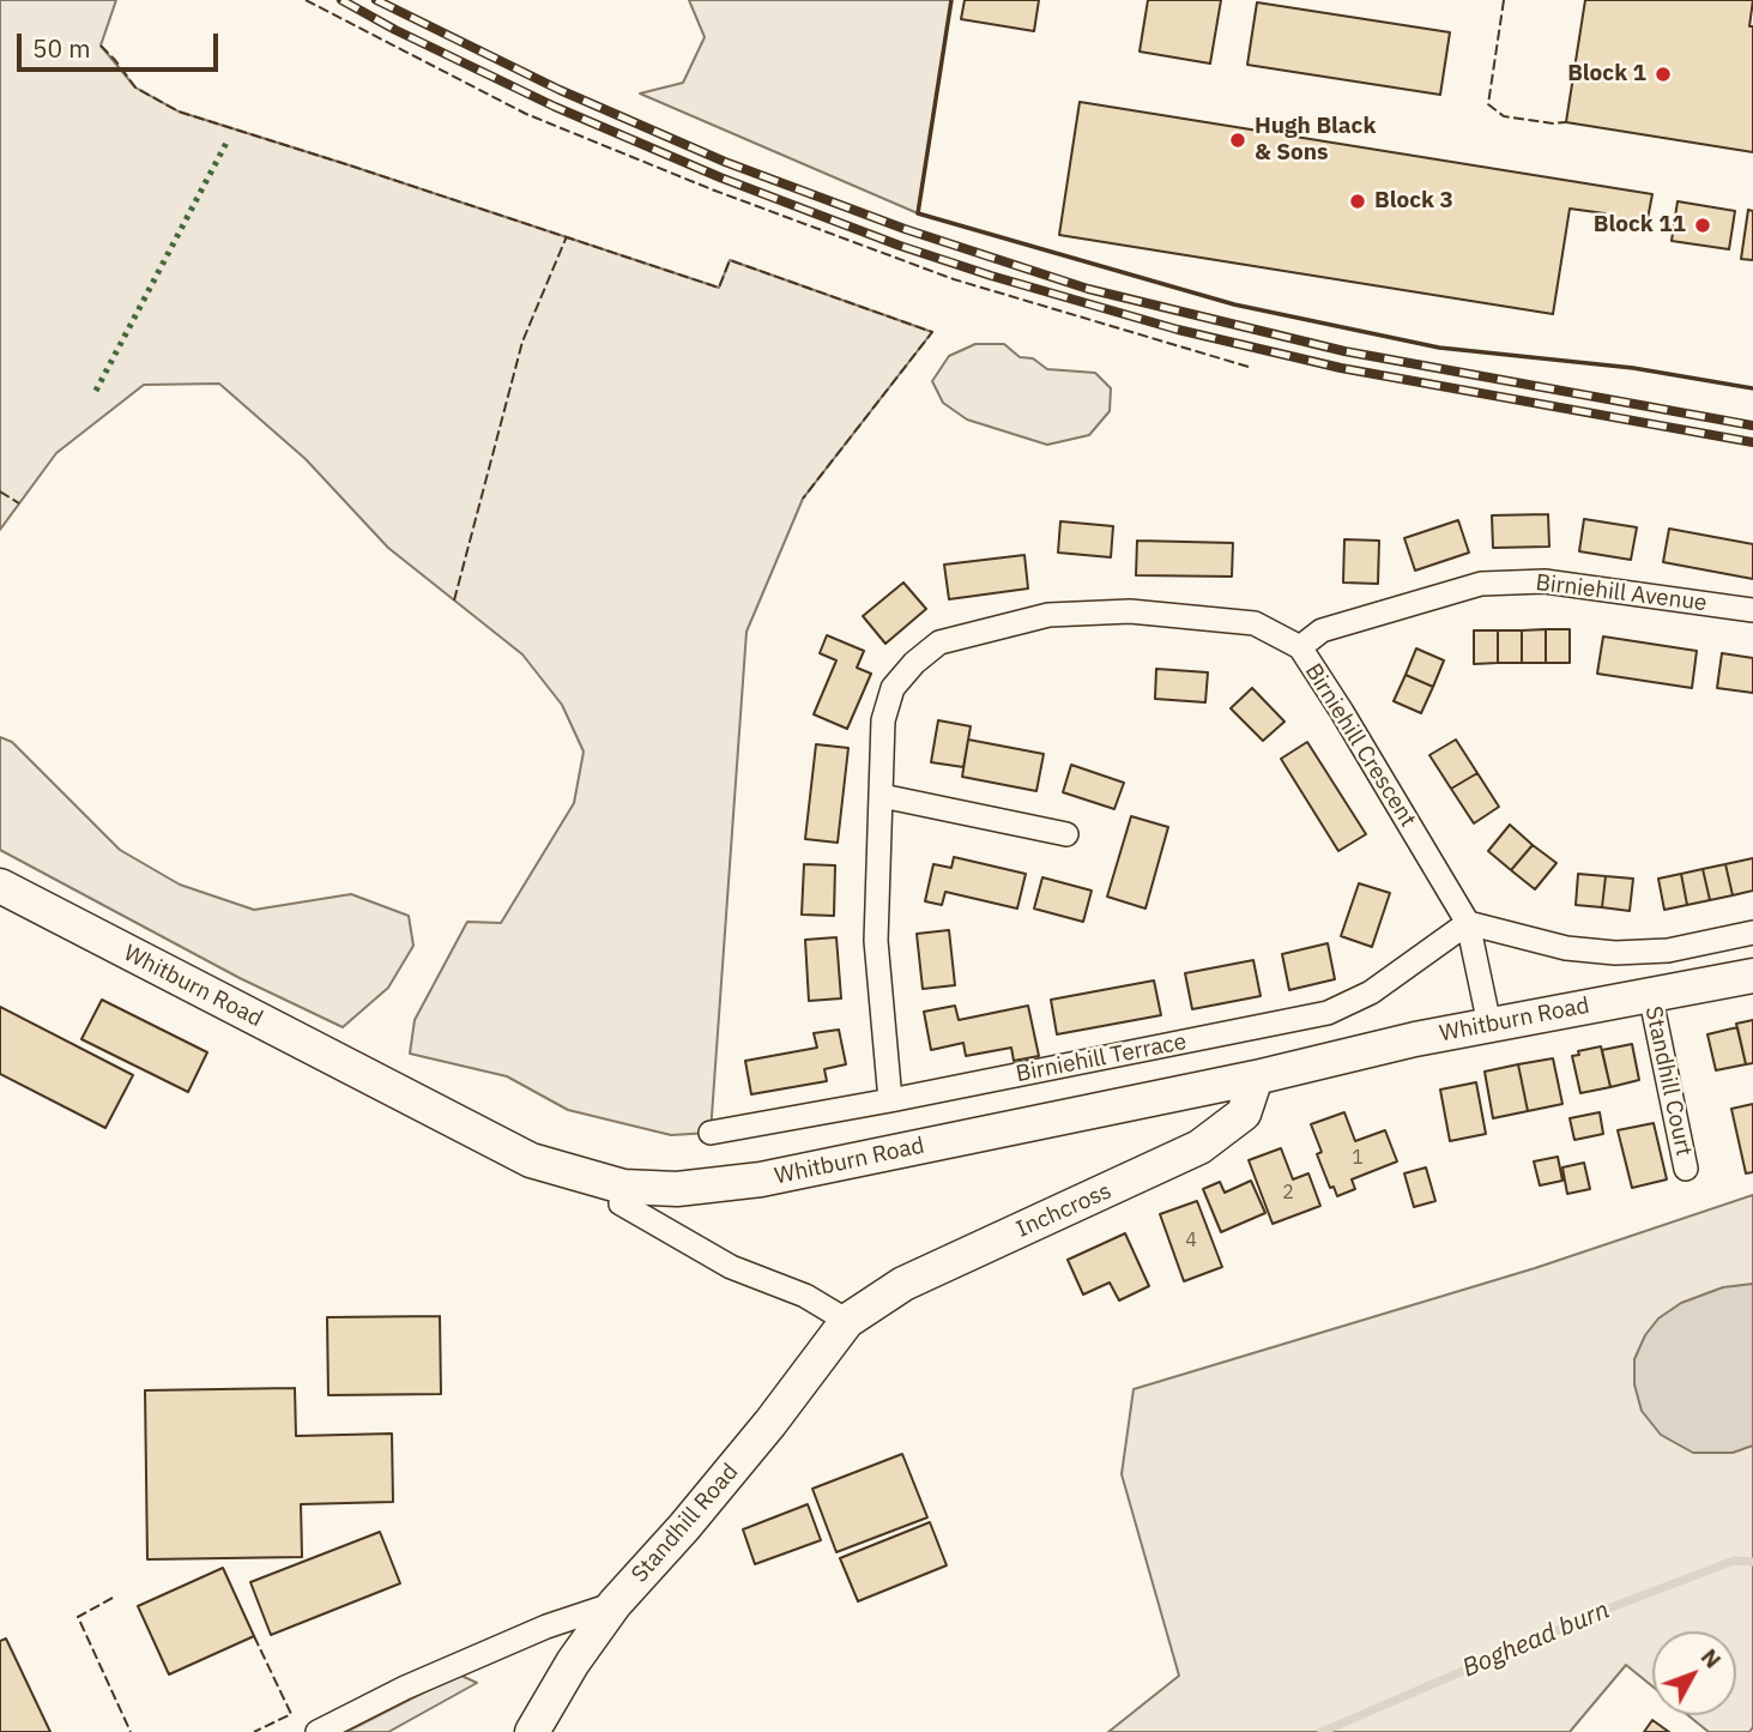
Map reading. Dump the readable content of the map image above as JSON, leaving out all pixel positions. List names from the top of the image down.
{
  "streets": {
    "main road": ["Whitburn Road", "Inchcross", "Standhill Road"],
    "street": [
      "Birniehill Avenue",
      "Birniehill Crescent",
      "Birniehill Terrace",
      "Standhill Court"
    ]
  },
  "crossings": [
    ["Birniehill Avenue", "Birniehill Crescent"],
    ["Birniehill Crescent", "Whitburn Road"],
    ["Birniehill Crescent", "Birniehill Terrace"],
    ["Whitburn Road", "Standhill Court"],
    ["Whitburn Road", "Inchcross"],
    ["Inchcross", "Standhill Road"]
  ],
  "water": ["Boghead burn"],
  "places": [
    "Block 1",
    "Hugh Black & Sons",
    "Block 3",
    "Block 11"
  ],
  "house_numbers": ["1", "2", "4"],
  "scale_bar": "50 m",
  "north": "top right"
}
